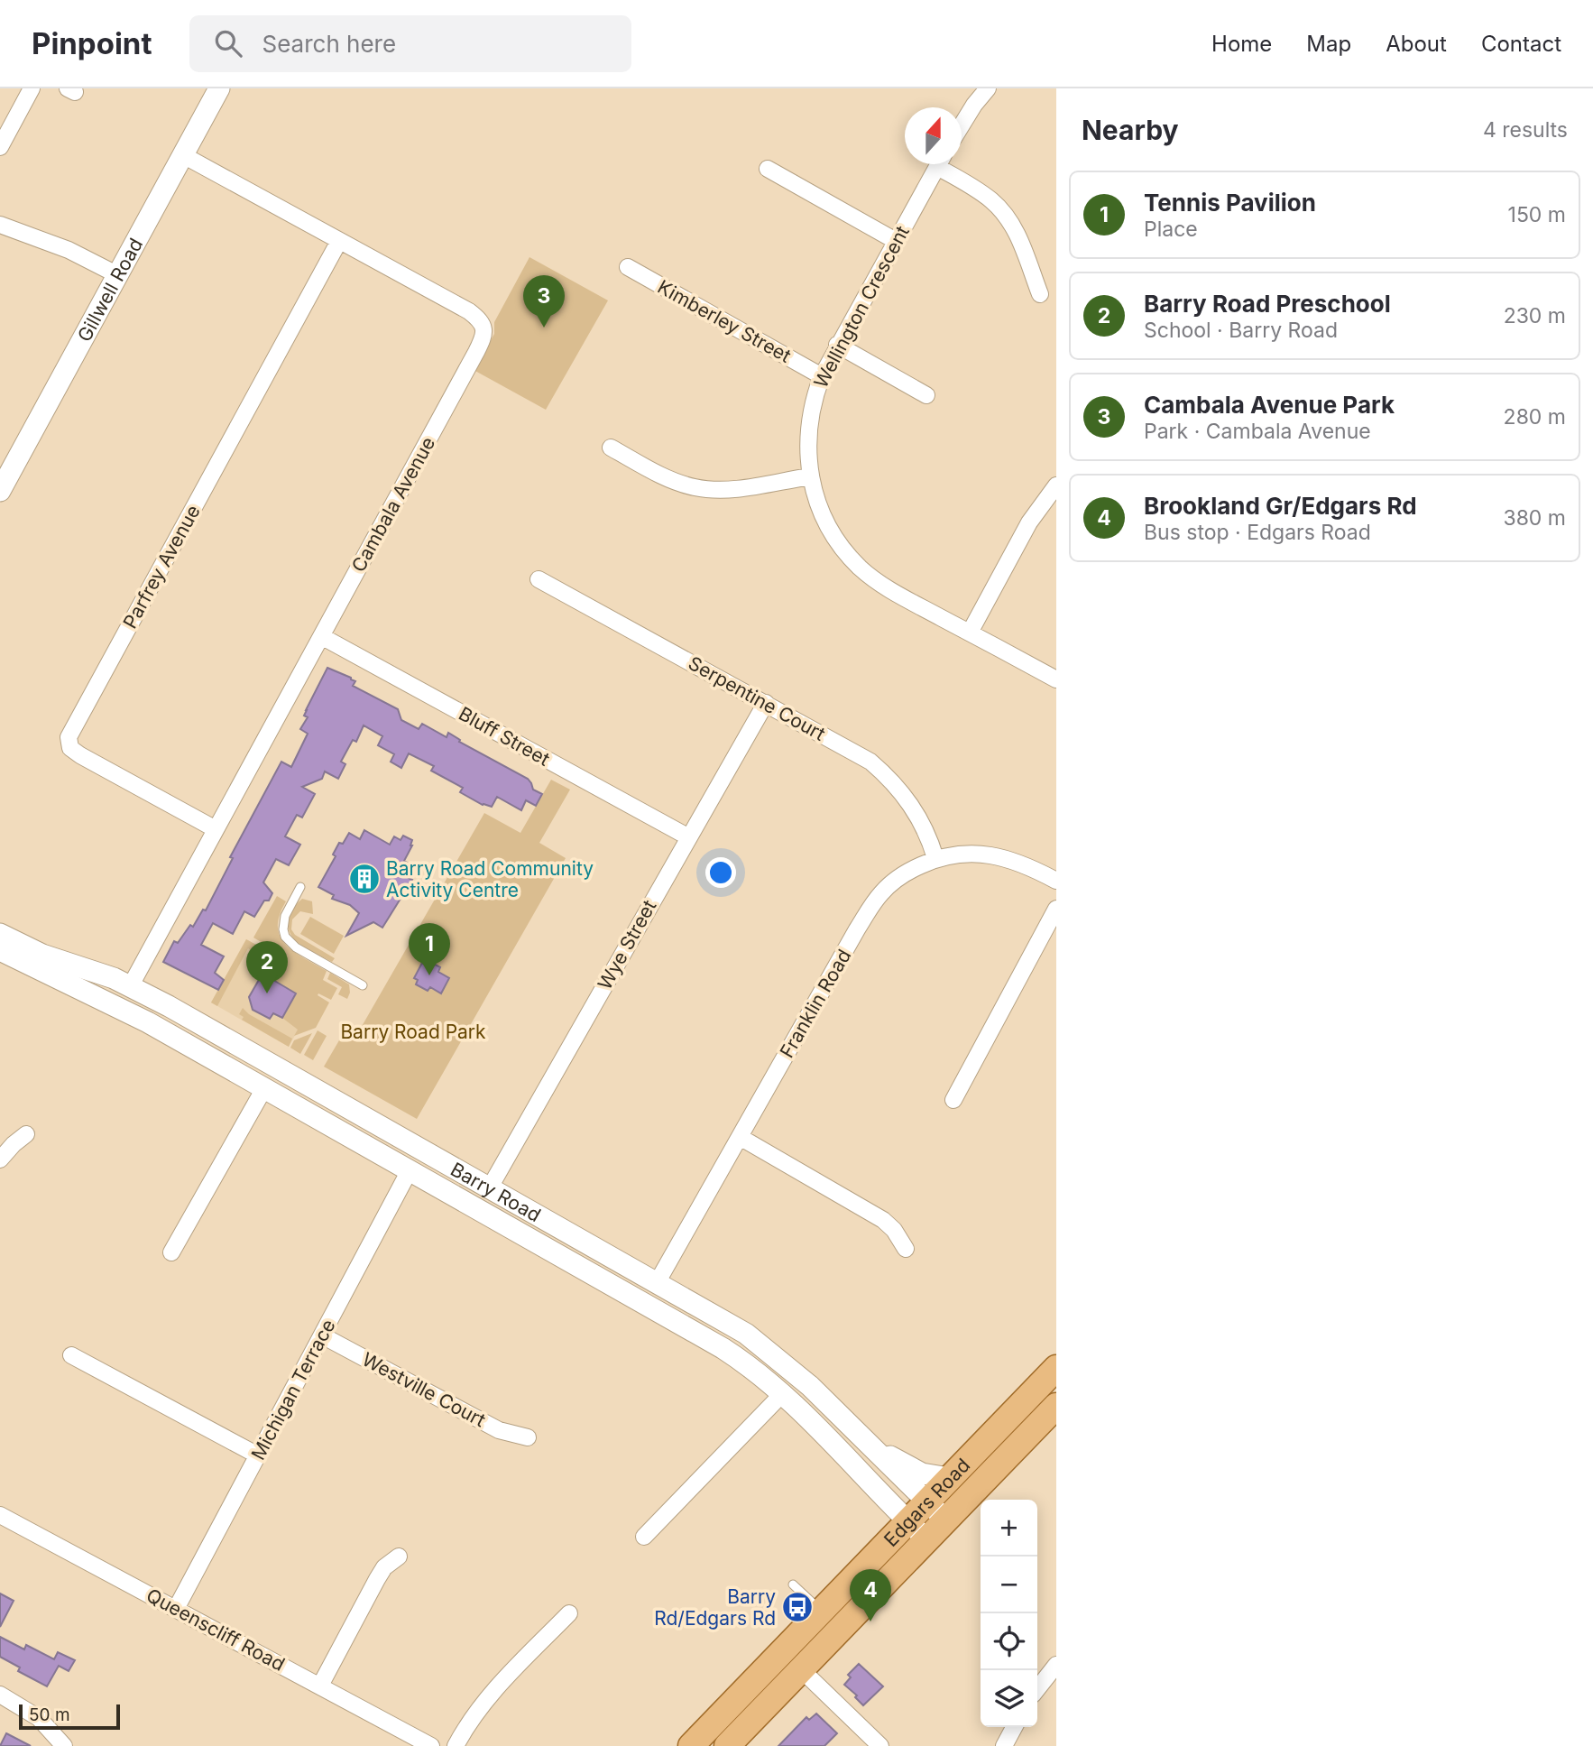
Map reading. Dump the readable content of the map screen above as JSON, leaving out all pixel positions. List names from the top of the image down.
{
  "streets": {
    "main road": ["Edgars Road"],
    "street": [
      "Gillwell Road",
      "Wellington Crescent",
      "Kimberley Street",
      "Cambala Avenue",
      "Parfrey Avenue",
      "Serpentine Court",
      "Bluff Street",
      "Wye Street",
      "Franklin Road",
      "Barry Road",
      "Michigan Terrace",
      "Westville Court",
      "Queenscliff Road"
    ]
  },
  "crossings": [
    ["Gillwell Road", "Cambala Avenue"],
    ["Wellington Crescent", "Kimberley Street"],
    ["Cambala Avenue", "Parfrey Avenue"],
    ["Cambala Avenue", "Bluff Street"],
    ["Cambala Avenue", "Barry Road"],
    ["Serpentine Court", "Wye Street"],
    ["Serpentine Court", "Franklin Road"],
    ["Bluff Street", "Wye Street"],
    ["Wye Street", "Barry Road"],
    ["Franklin Road", "Barry Road"],
    ["Barry Road", "Michigan Terrace"],
    ["Barry Road", "Edgars Road"],
    ["Michigan Terrace", "Westville Court"],
    ["Michigan Terrace", "Queenscliff Road"]
  ],
  "parks": ["Barry Road Park"],
  "places": {
    "building": ["Barry Road Community Activity Centre"],
    "bus stop": ["Barry Rd/Edgars Rd"]
  },
  "scale_bar": "50 m",
  "north": "top",
  "page": {
    "header": "Pinpoint",
    "search": "Search here",
    "nav": [
      "Home",
      "Map",
      "About",
      "Contact"
    ],
    "heading": ["Nearby", "4 results"],
    "list": [
      {
        "mark": "1",
        "name": "Tennis Pavilion",
        "note": "Place",
        "value": "150 m"
      },
      {
        "mark": "2",
        "name": "Barry Road Preschool",
        "note": "School · Barry Road",
        "value": "230 m"
      },
      {
        "mark": "3",
        "name": "Cambala Avenue Park",
        "note": "Park · Cambala Avenue",
        "value": "280 m"
      },
      {
        "mark": "4",
        "name": "Brookland Gr/Edgars Rd",
        "note": "Bus stop · Edgars Road",
        "value": "380 m"
      }
    ],
    "pins": [
      "3",
      "1",
      "2",
      "4"
    ],
    "map_buttons": ["+", "−"],
    "scale": "50 m"
  }
}
